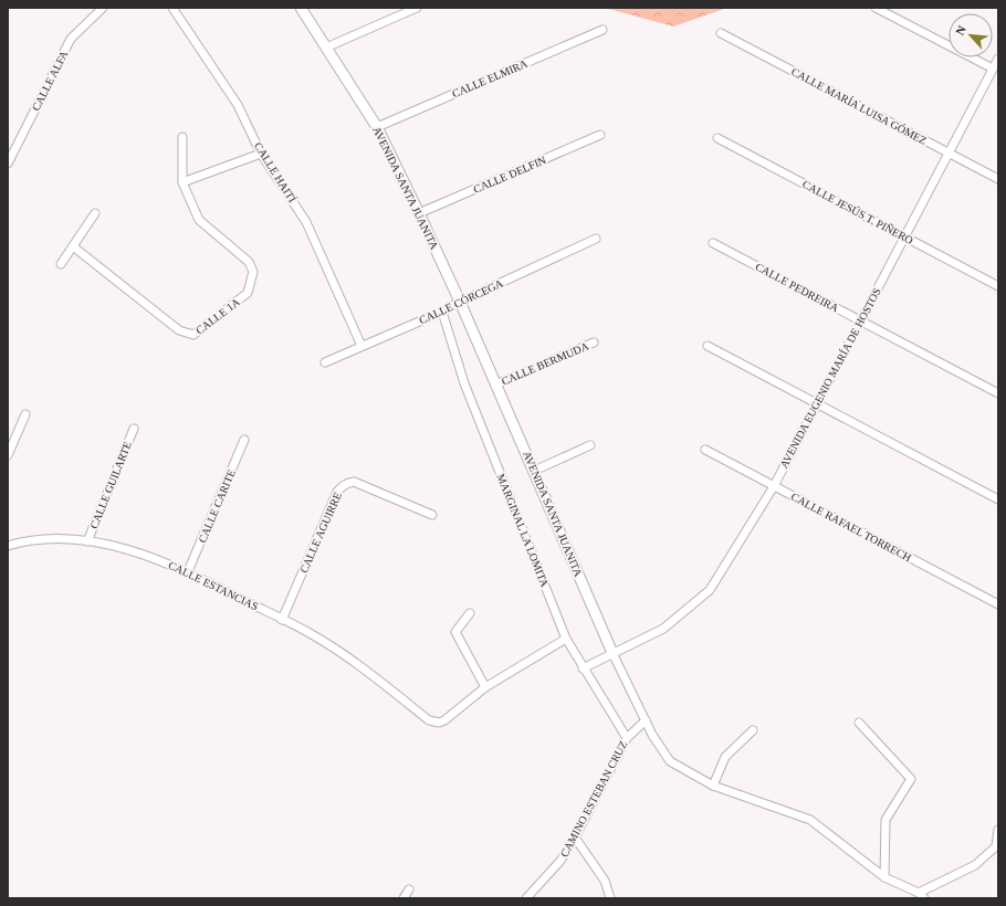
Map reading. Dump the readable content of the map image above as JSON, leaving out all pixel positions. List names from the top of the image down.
{
  "streets": {
    "street": [
      "CALLE ELMIRA",
      "CALLE ALFA",
      "CALLE MARÍA LUISA GÓMEZ",
      "CALLE HAITÍ",
      "CALLE DELFIN",
      "AVENIDA SANTA JUANITA",
      "CALLE JESÚS T. PIÑERO",
      "CALLE PEDREIRA",
      "CALLE CÓRCEGA",
      "CALLE 1A",
      "CALLE BERMUDA",
      "AVENIDA EUGENIO MARÍA DE HOSTOS",
      "CALLE GUILARTE",
      "CALLE CARITE",
      "CALLE RAFAEL TORRECH",
      "MARGINAL LA LOMITA",
      "CALLE AGUIRRE",
      "CALLE ESTANCIAS",
      "CAMINO ESTEBAN CRUZ"
    ]
  },
  "crossings": [
    ["CALLE ELMIRA", "AVENIDA SANTA JUANITA"],
    ["CALLE MARÍA LUISA GÓMEZ", "AVENIDA EUGENIO MARÍA DE HOSTOS"],
    ["CALLE HAITÍ", "CALLE CÓRCEGA"],
    ["CALLE DELFIN", "AVENIDA SANTA JUANITA"],
    ["AVENIDA SANTA JUANITA", "CALLE CÓRCEGA"],
    ["AVENIDA SANTA JUANITA", "CALLE BERMUDA"],
    ["AVENIDA SANTA JUANITA", "AVENIDA EUGENIO MARÍA DE HOSTOS"],
    ["AVENIDA SANTA JUANITA", "CAMINO ESTEBAN CRUZ"],
    ["CALLE JESÚS T. PIÑERO", "AVENIDA EUGENIO MARÍA DE HOSTOS"],
    ["CALLE PEDREIRA", "AVENIDA EUGENIO MARÍA DE HOSTOS"],
    ["CALLE CÓRCEGA", "MARGINAL LA LOMITA"],
    ["AVENIDA EUGENIO MARÍA DE HOSTOS", "CALLE RAFAEL TORRECH"],
    ["AVENIDA EUGENIO MARÍA DE HOSTOS", "MARGINAL LA LOMITA"],
    ["CALLE GUILARTE", "CALLE ESTANCIAS"],
    ["CALLE CARITE", "CALLE ESTANCIAS"],
    ["MARGINAL LA LOMITA", "CALLE ESTANCIAS"],
    ["MARGINAL LA LOMITA", "CAMINO ESTEBAN CRUZ"],
    ["CALLE AGUIRRE", "CALLE ESTANCIAS"]
  ],
  "north": "top left"
}
